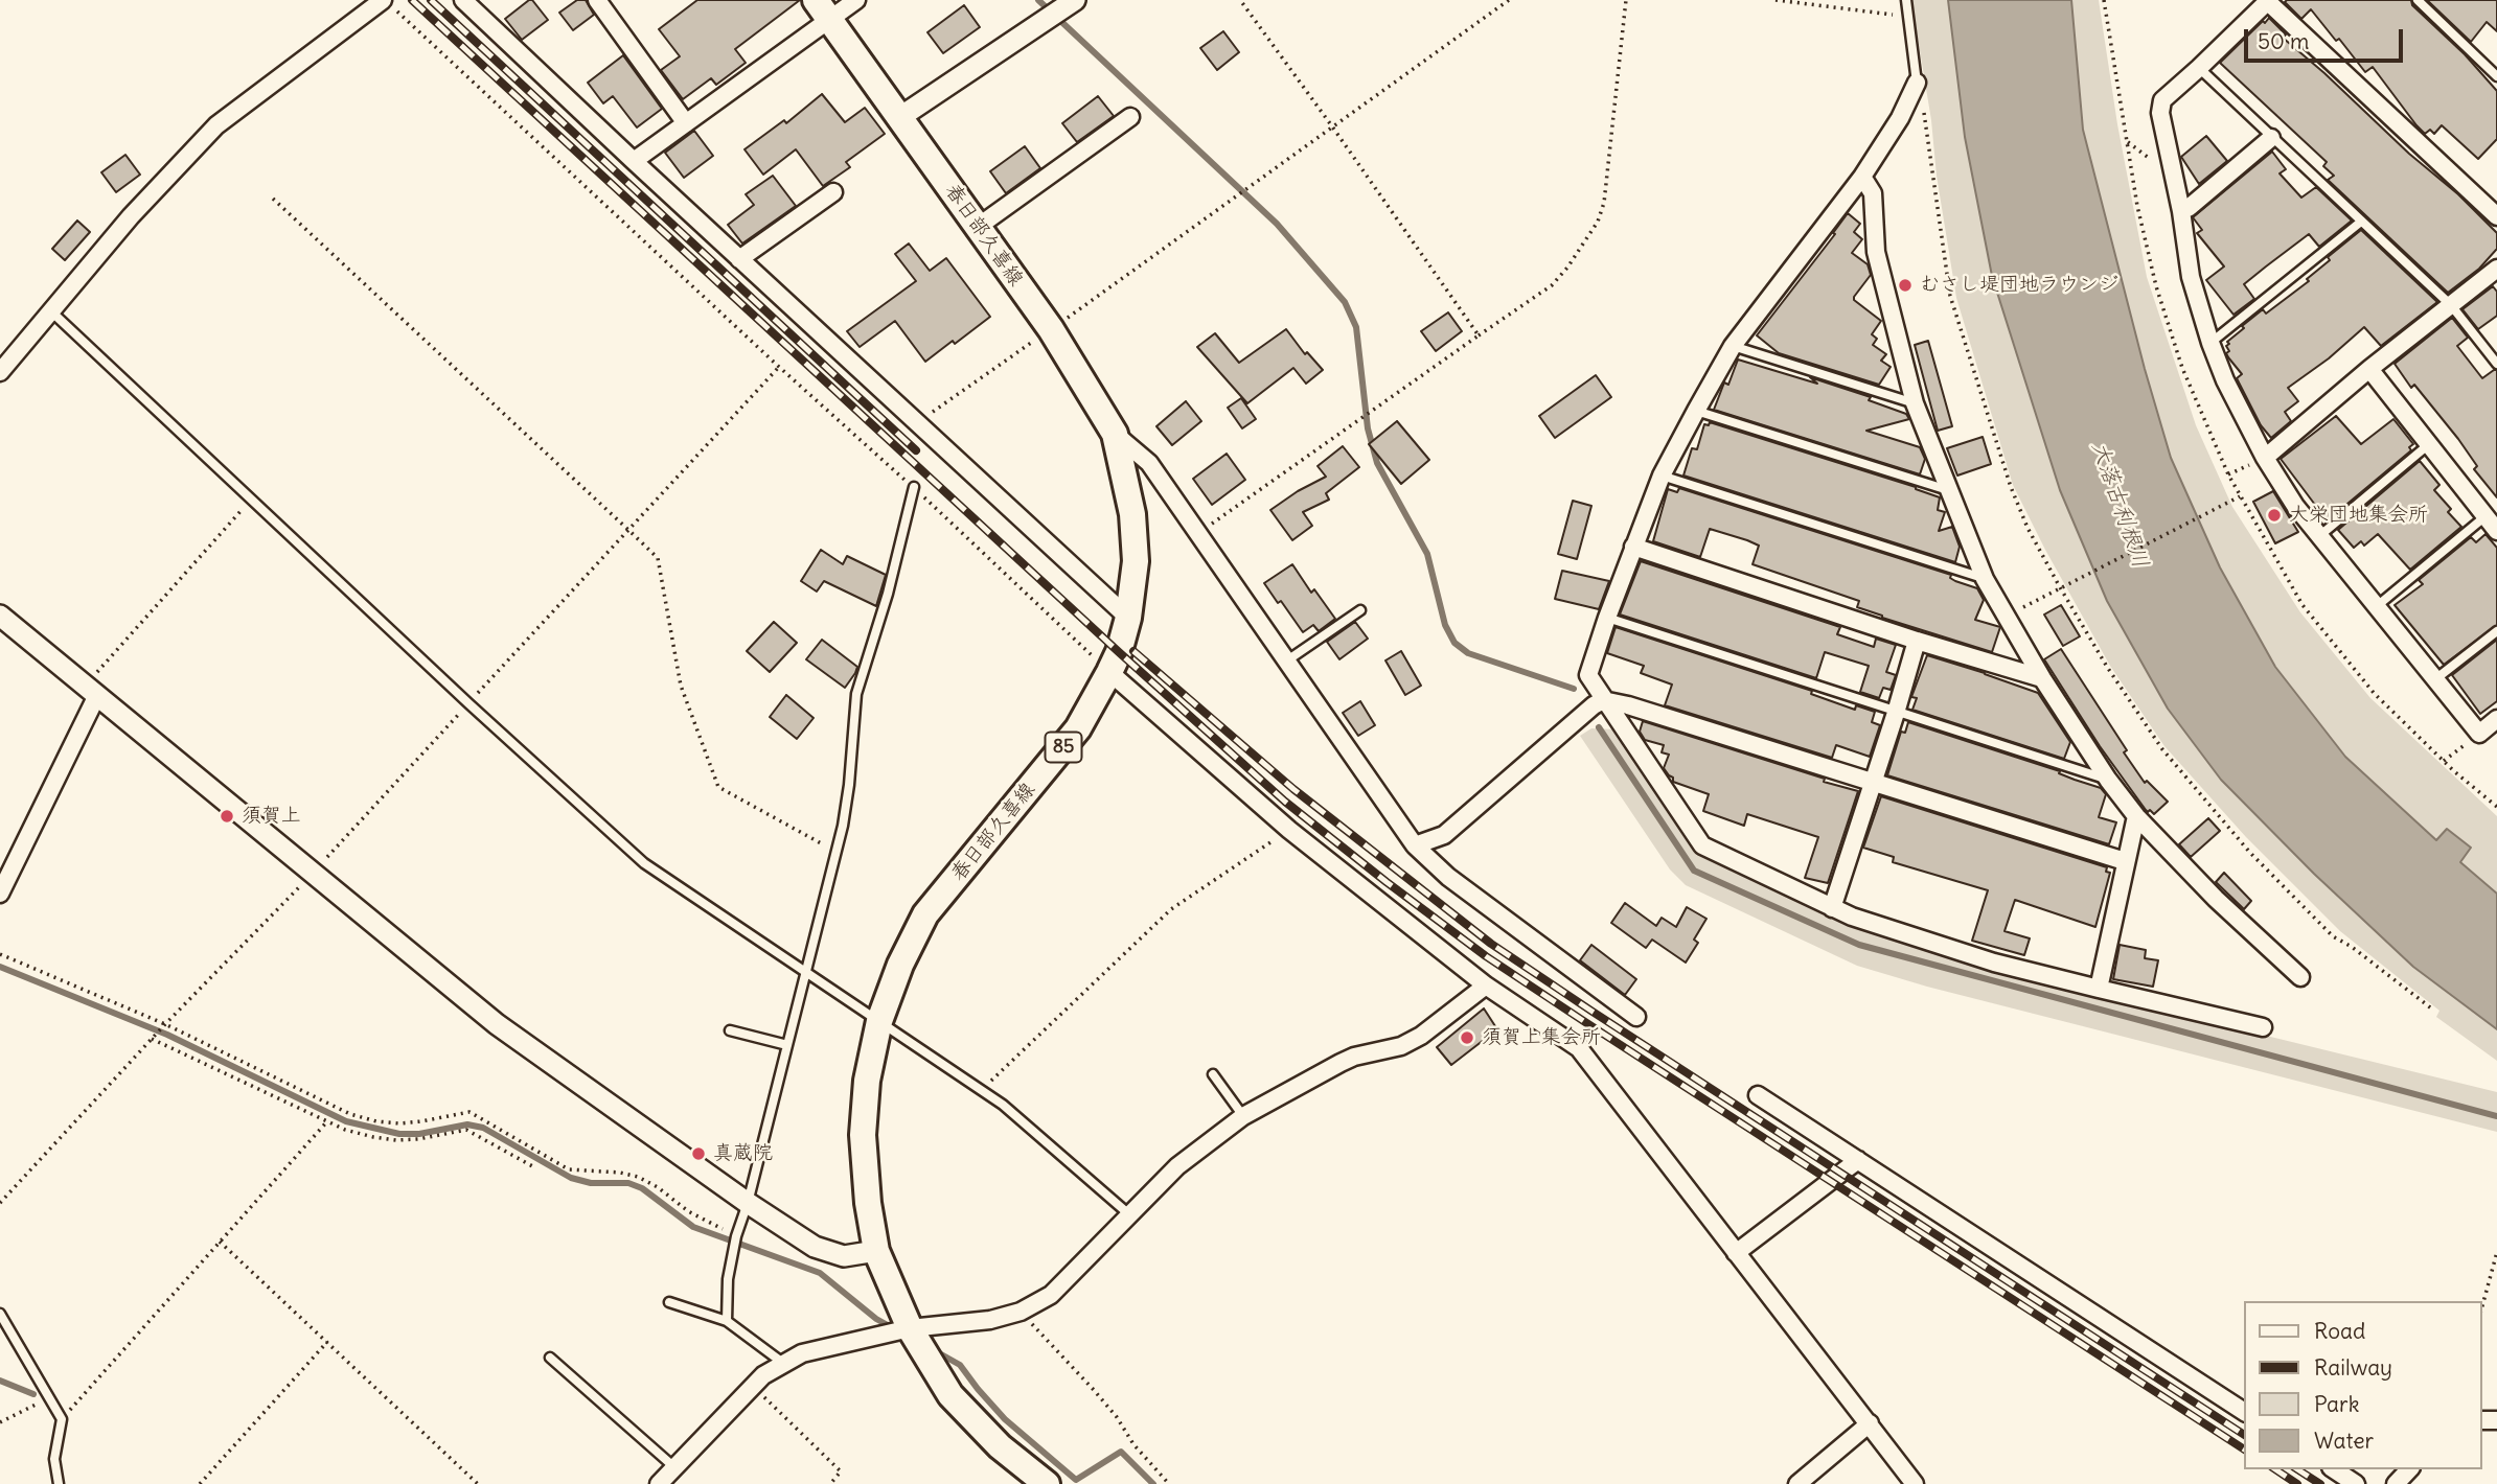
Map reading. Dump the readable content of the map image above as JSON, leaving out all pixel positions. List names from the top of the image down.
{
  "streets": {
    "main road": ["春日部久喜線", "85"]
  },
  "water": ["大落古利根川"],
  "places": [
    "むさし堤団地ラウンジ",
    "大栄団地集会所",
    "須賀上",
    "須賀上集会所",
    "真蔵院"
  ],
  "legend": [
    "Road",
    "Railway",
    "Park",
    "Water"
  ],
  "scale_bar": "50 m"
}
